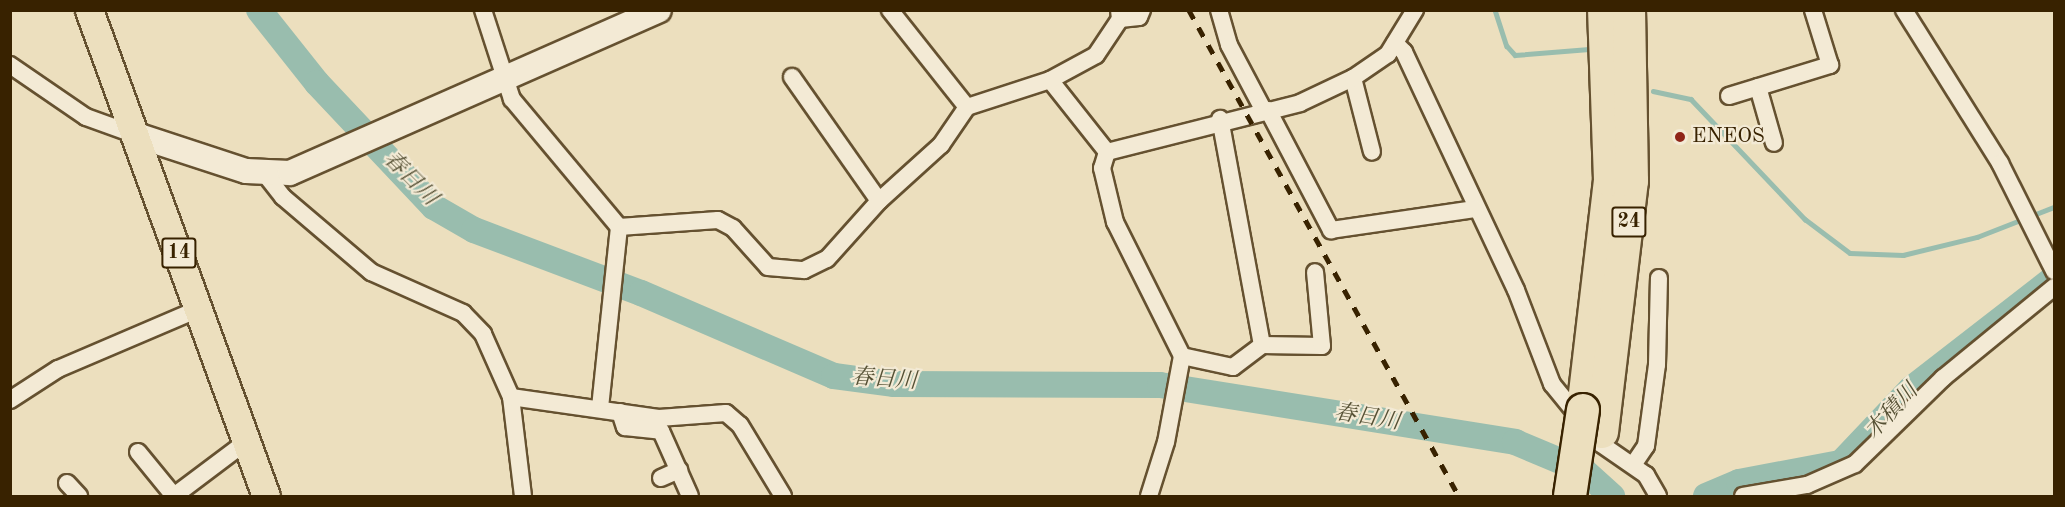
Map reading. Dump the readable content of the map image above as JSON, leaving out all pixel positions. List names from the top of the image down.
{
  "streets": {
    "highway": ["24"],
    "main road": ["14"]
  },
  "water": ["春日川", "木積川"],
  "places": ["ENEOS"]
}
